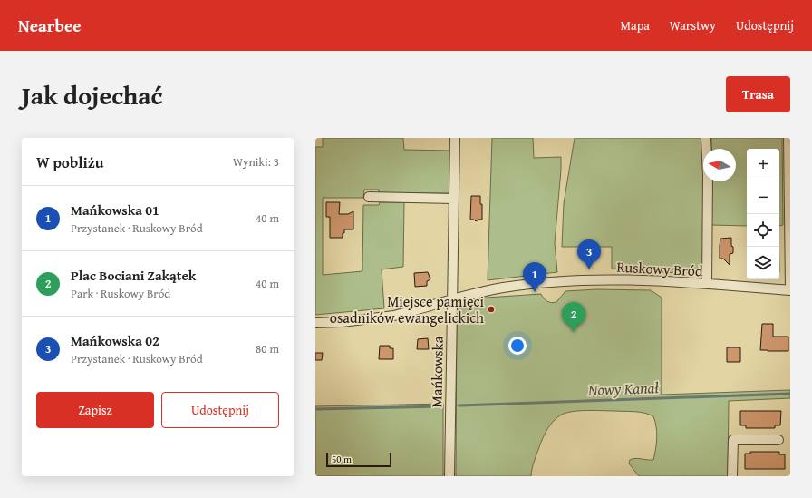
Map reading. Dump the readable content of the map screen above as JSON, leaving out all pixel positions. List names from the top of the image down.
{
  "streets": {
    "street": ["Ruskowy Bród", "Mańkowska"]
  },
  "crossings": [
    ["Ruskowy Bród", "Mańkowska"]
  ],
  "water": ["Nowy Kanał"],
  "places": ["Miejsce pamięci osadników ewangelickich"],
  "scale_bar": "50 m",
  "north": "left",
  "page": {
    "header": "Nearbee",
    "nav": ["Mapa", "Warstwy", "Udostępnij"],
    "title": "Jak dojechać",
    "buttons": [
      "Trasa",
      ["Zapisz", "Udostępnij"]
    ],
    "heading": ["W pobliżu", "Wyniki: 3"],
    "map_buttons": ["+", "−"],
    "list": [
      {
        "mark": "1",
        "name": "Mańkowska 01",
        "note": "Przystanek · Ruskowy Bród",
        "value": "40 m"
      },
      {
        "mark": "2",
        "name": "Plac Bociani Zakątek",
        "note": "Park · Ruskowy Bród",
        "value": "40 m"
      },
      {
        "mark": "3",
        "name": "Mańkowska 02",
        "note": "Przystanek · Ruskowy Bród",
        "value": "80 m"
      }
    ],
    "pins": ["3", "1", "2"],
    "scale": "50 m"
  }
}
